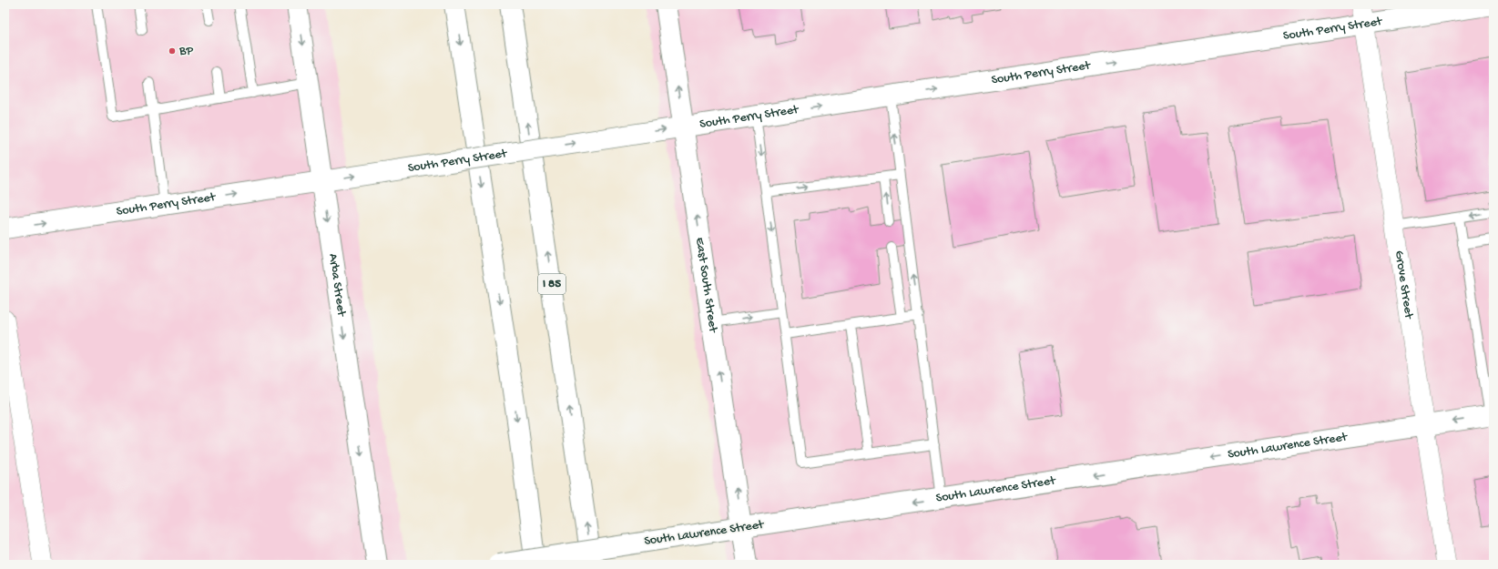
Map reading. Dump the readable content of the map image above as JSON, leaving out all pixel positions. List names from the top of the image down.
{
  "streets": {
    "main road": [
      "South Perry Street",
      "I 85",
      "East South Street",
      "Arba Street",
      "South Lawrence Street"
    ],
    "street": ["Grove Street"]
  },
  "crossings": [
    ["South Perry Street", "East South Street"],
    ["South Perry Street", "Arba Street"],
    ["South Perry Street", "Grove Street"],
    ["East South Street", "South Lawrence Street"],
    ["Grove Street", "South Lawrence Street"]
  ],
  "one_way": ["South Perry Street", "South Lawrence Street"],
  "places": ["BP"]
}
